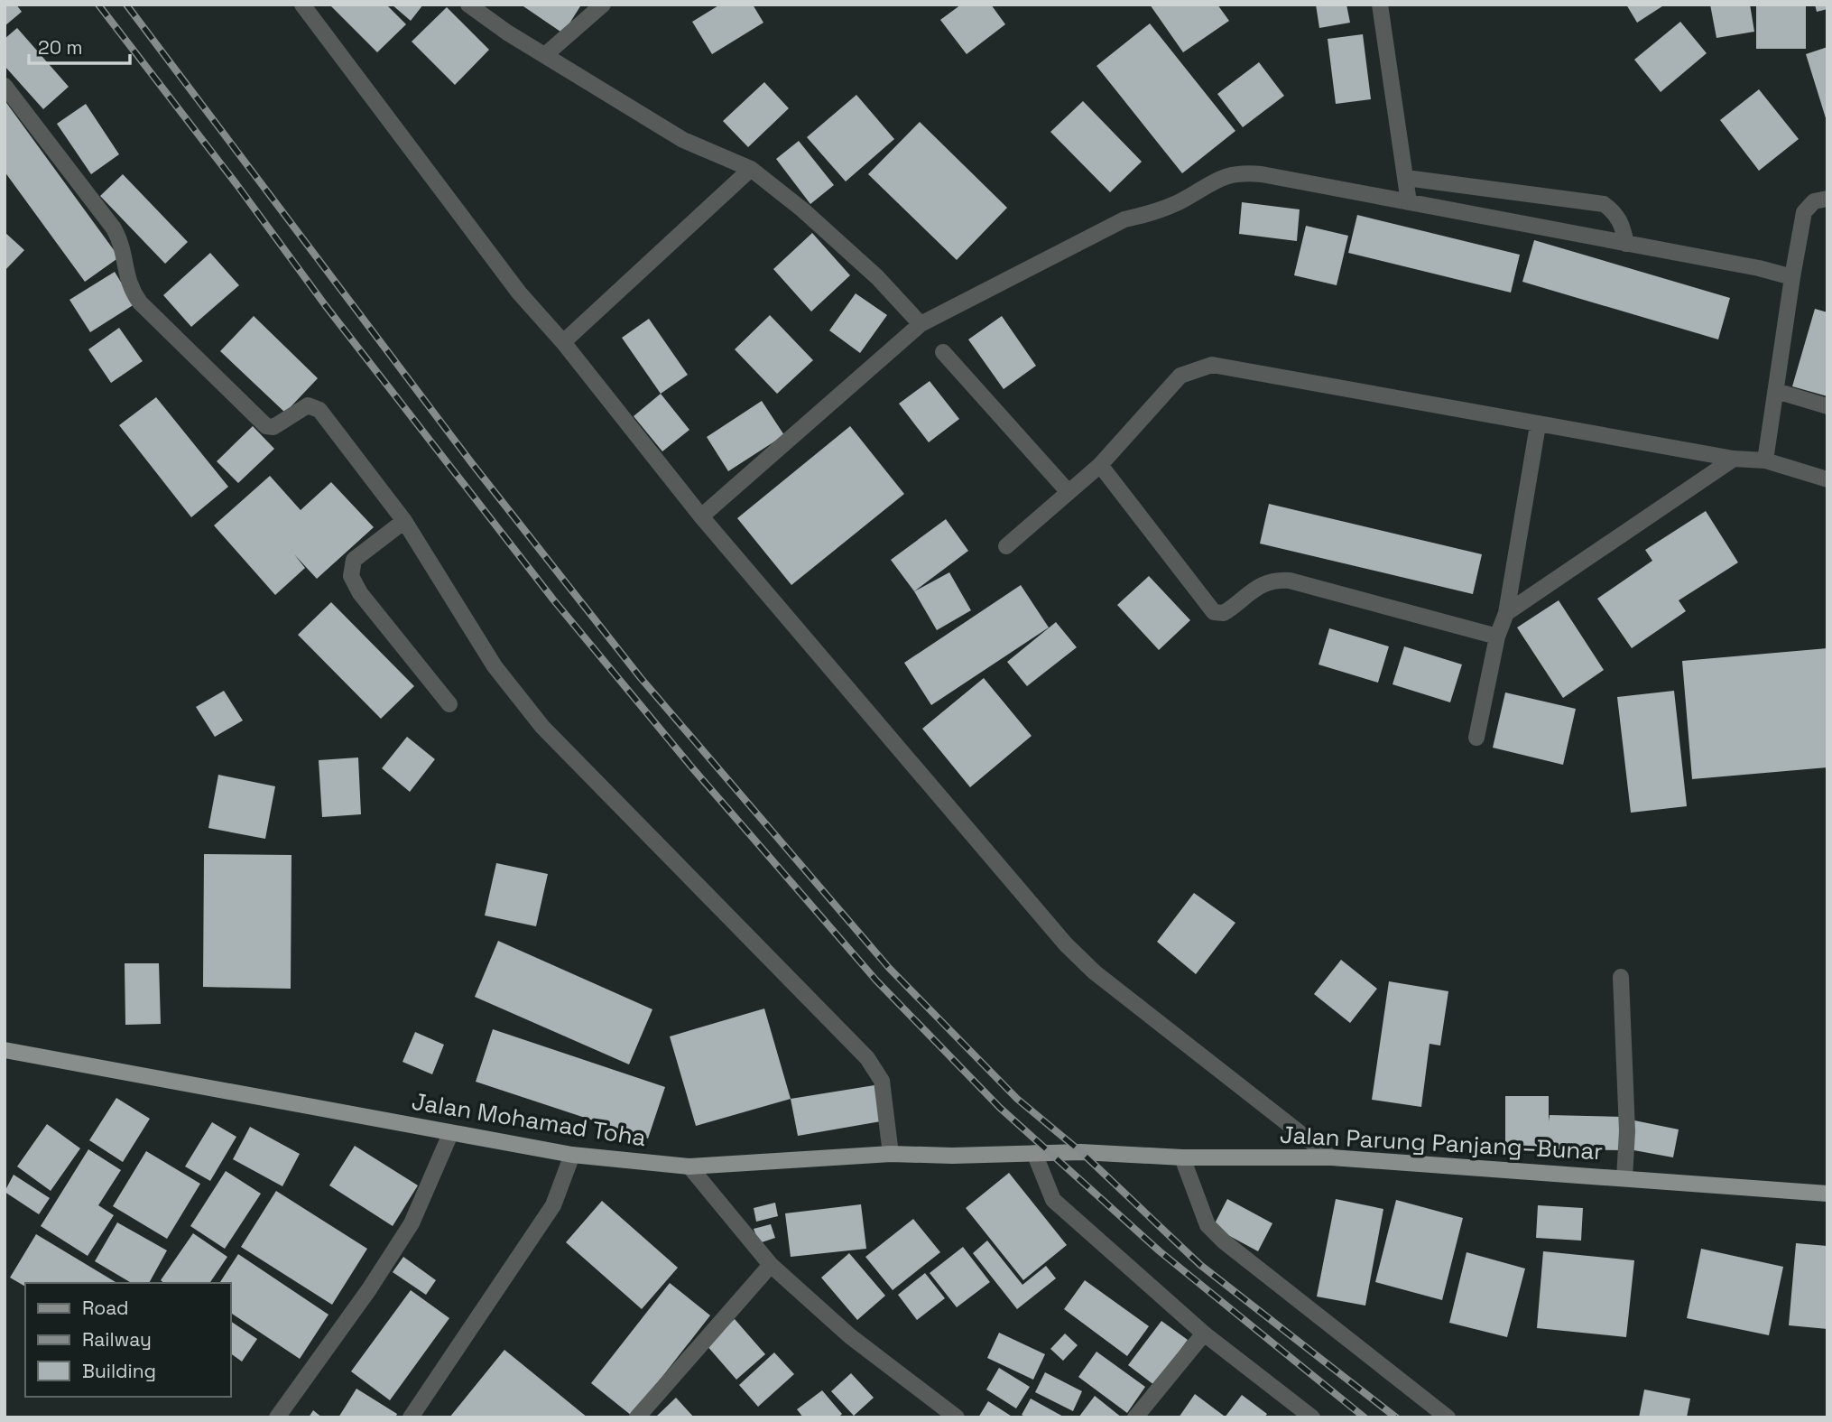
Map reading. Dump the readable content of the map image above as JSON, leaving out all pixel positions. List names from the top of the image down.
{
  "streets": {
    "main road": ["Jalan Mohamad Toha", "Jalan Parung Panjang–Bunar"]
  },
  "crossings": [
    ["Jalan Mohamad Toha", "Jalan Parung Panjang–Bunar"]
  ],
  "legend": ["Road", "Railway", "Building"],
  "scale_bar": "20 m"
}
